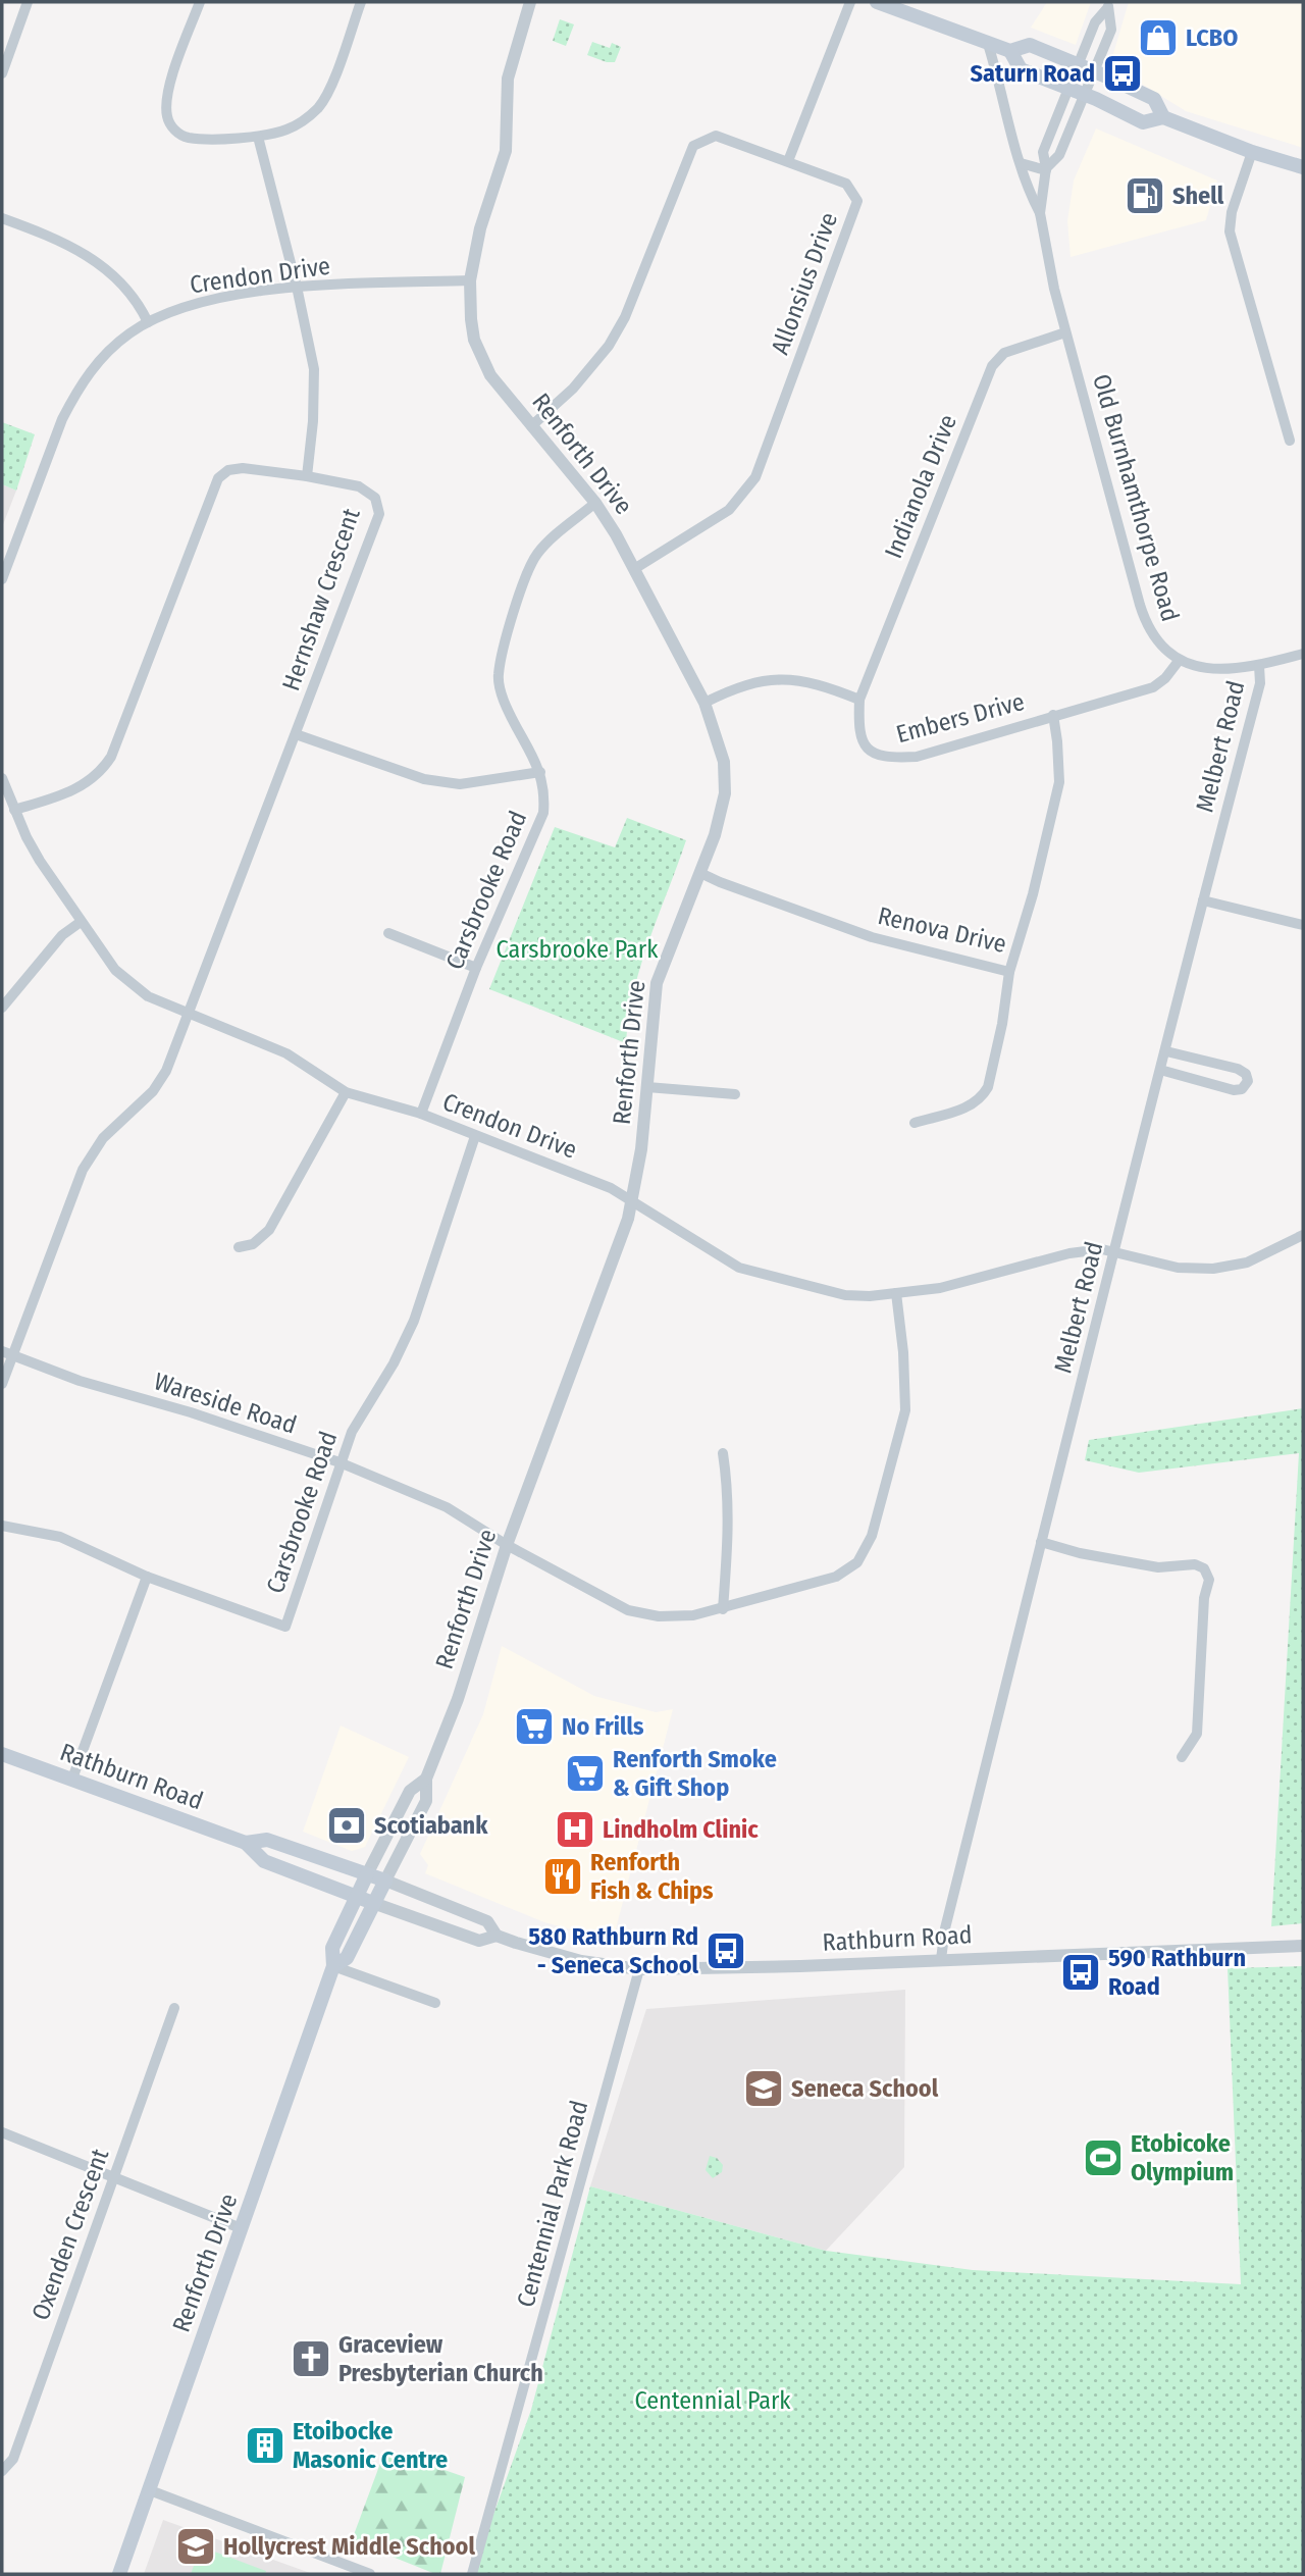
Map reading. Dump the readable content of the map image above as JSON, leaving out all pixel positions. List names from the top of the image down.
{
  "streets": {
    "main road": ["Renforth Drive", "Rathburn Road"],
    "street": [
      "Crendon Drive",
      "Allonsius Drive",
      "Indianola Drive",
      "Old Burnhamthorpe Road",
      "Hernshaw Crescent",
      "Embers Drive",
      "Melbert Road",
      "Carsbrooke Road",
      "Renova Drive",
      "Wareside Road",
      "Centennial Park Road",
      "Oxenden Crescent"
    ]
  },
  "crossings": [
    ["Crendon Drive", "Renforth Drive"],
    ["Crendon Drive", "Hernshaw Crescent"],
    ["Crendon Drive", "Melbert Road"],
    ["Crendon Drive", "Carsbrooke Road"],
    ["Crendon Drive", "Wareside Road"],
    ["Allonsius Drive", "Renforth Drive"],
    ["Renforth Drive", "Carsbrooke Road"],
    ["Renforth Drive", "Renova Drive"],
    ["Renforth Drive", "Wareside Road"],
    ["Renforth Drive", "Rathburn Road"],
    ["Indianola Drive", "Old Burnhamthorpe Road"],
    ["Indianola Drive", "Embers Drive"],
    ["Old Burnhamthorpe Road", "Embers Drive"],
    ["Hernshaw Crescent", "Wareside Road"],
    ["Embers Drive", "Renova Drive"],
    ["Melbert Road", "Rathburn Road"],
    ["Carsbrooke Road", "Wareside Road"],
    ["Rathburn Road", "Centennial Park Road"]
  ],
  "parks": ["Carsbrooke Park", "Centennial Park"],
  "places": {
    "shop": ["LCBO"],
    "bus stop": ["Saturn Road", "580 Rathburn Rd - Seneca School", "590 Rathburn Road"],
    "fuel station": ["Shell"],
    "supermarket": ["No Frills", "Renforth Smoke & Gift Shop"],
    "bank": ["Scotiabank"],
    "hospital": ["Lindholm Clinic"],
    "restaurant": ["Renforth Fish & Chips"],
    "school or university": ["Seneca School", "Hollycrest Middle School"],
    "sports": ["Etobicoke Olympium"],
    "church": ["Graceview Presbyterian Church"],
    "building": ["Etoibocke Masonic Centre"]
  }
}
